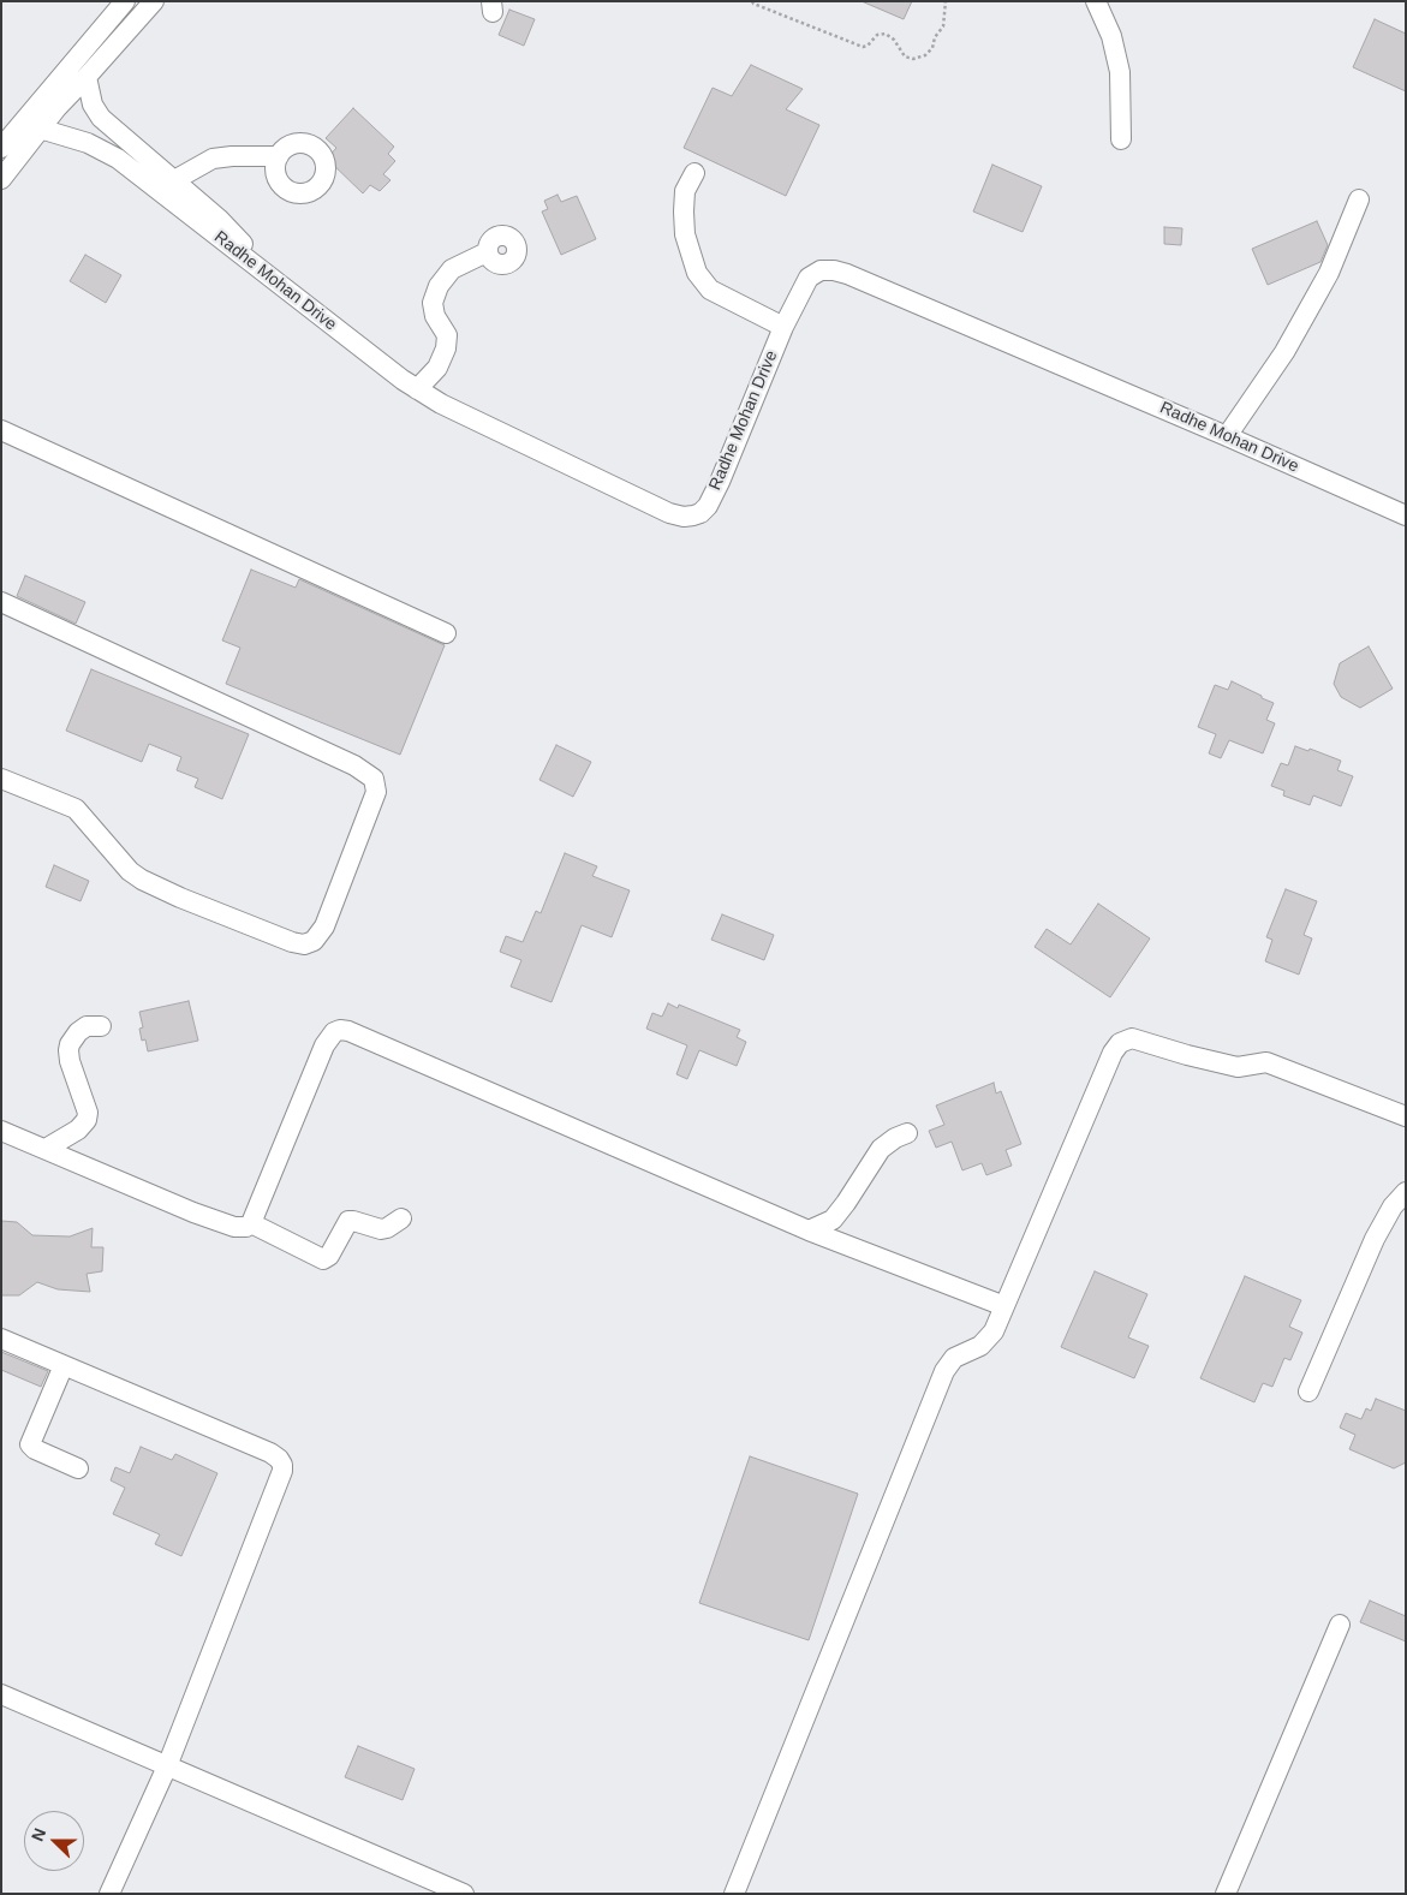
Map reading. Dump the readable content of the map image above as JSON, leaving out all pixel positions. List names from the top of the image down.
{
  "streets": {
    "street": ["Radhe Mohan Drive"]
  },
  "north": "left"
}
